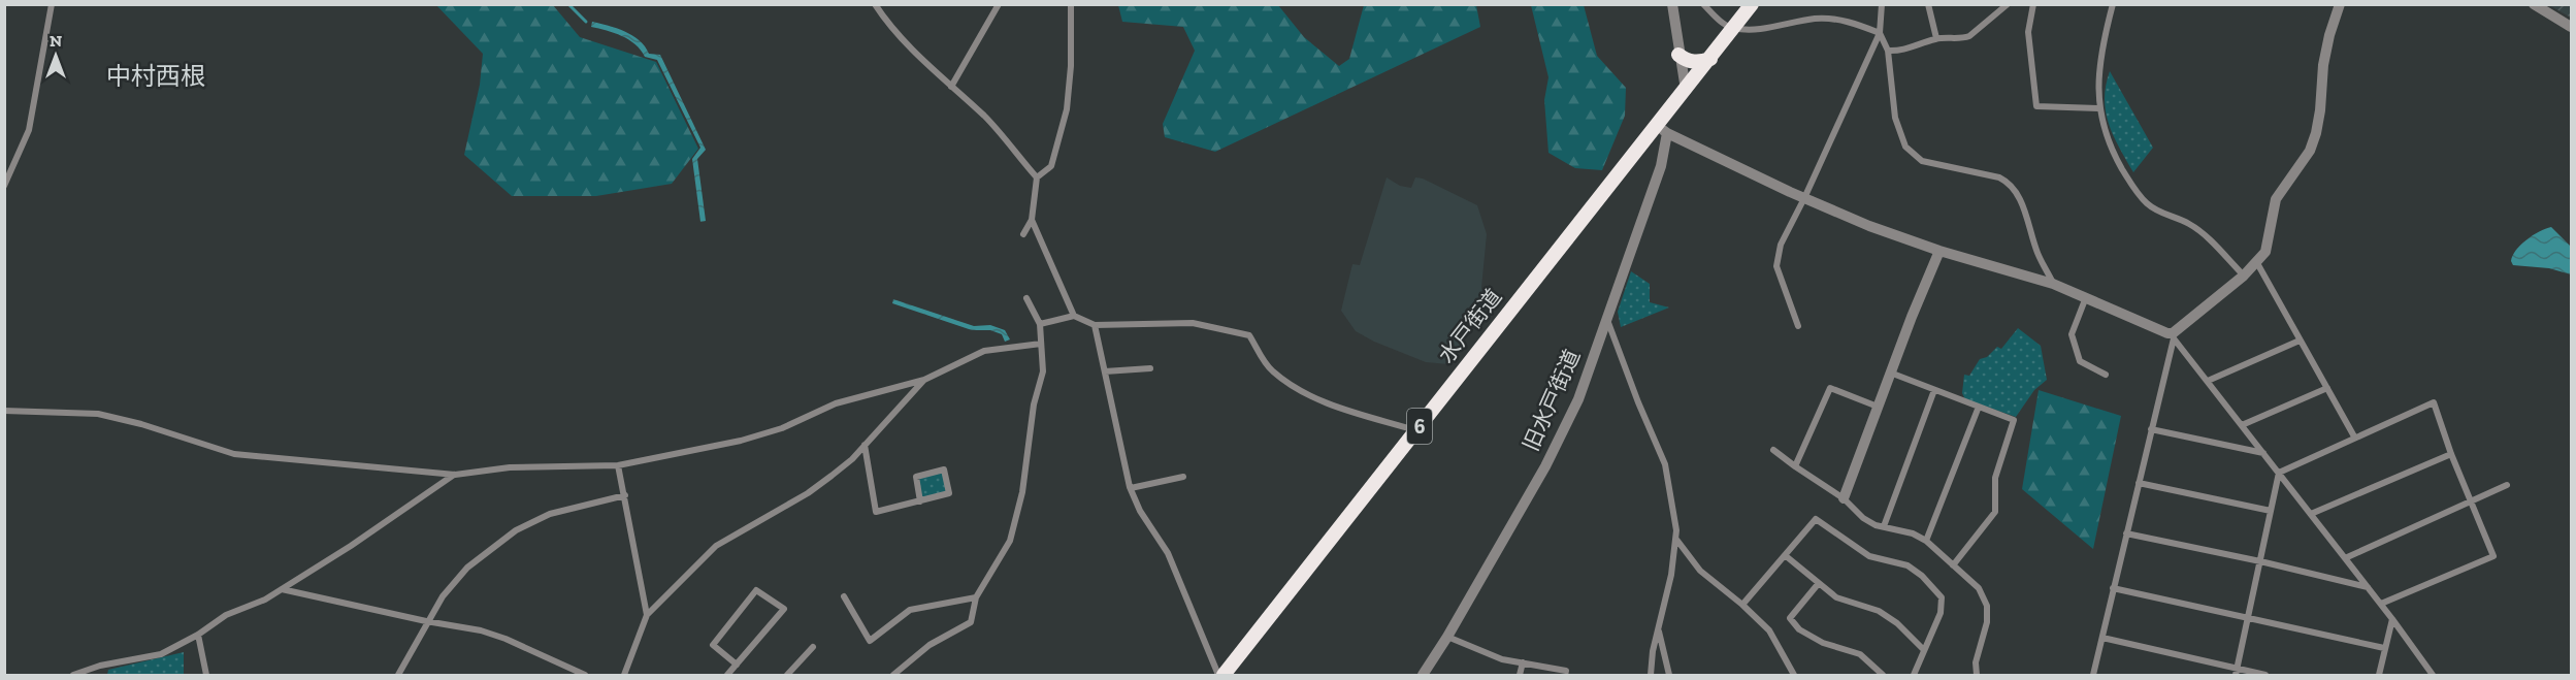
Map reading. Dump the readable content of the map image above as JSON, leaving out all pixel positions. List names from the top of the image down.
{
  "streets": {
    "highway": ["水戸街道", "6"],
    "street": ["旧水戸街道"]
  },
  "crossings": [
    ["水戸街道", "旧水戸街道"]
  ],
  "districts": ["中村西根"],
  "north": "top"
}
